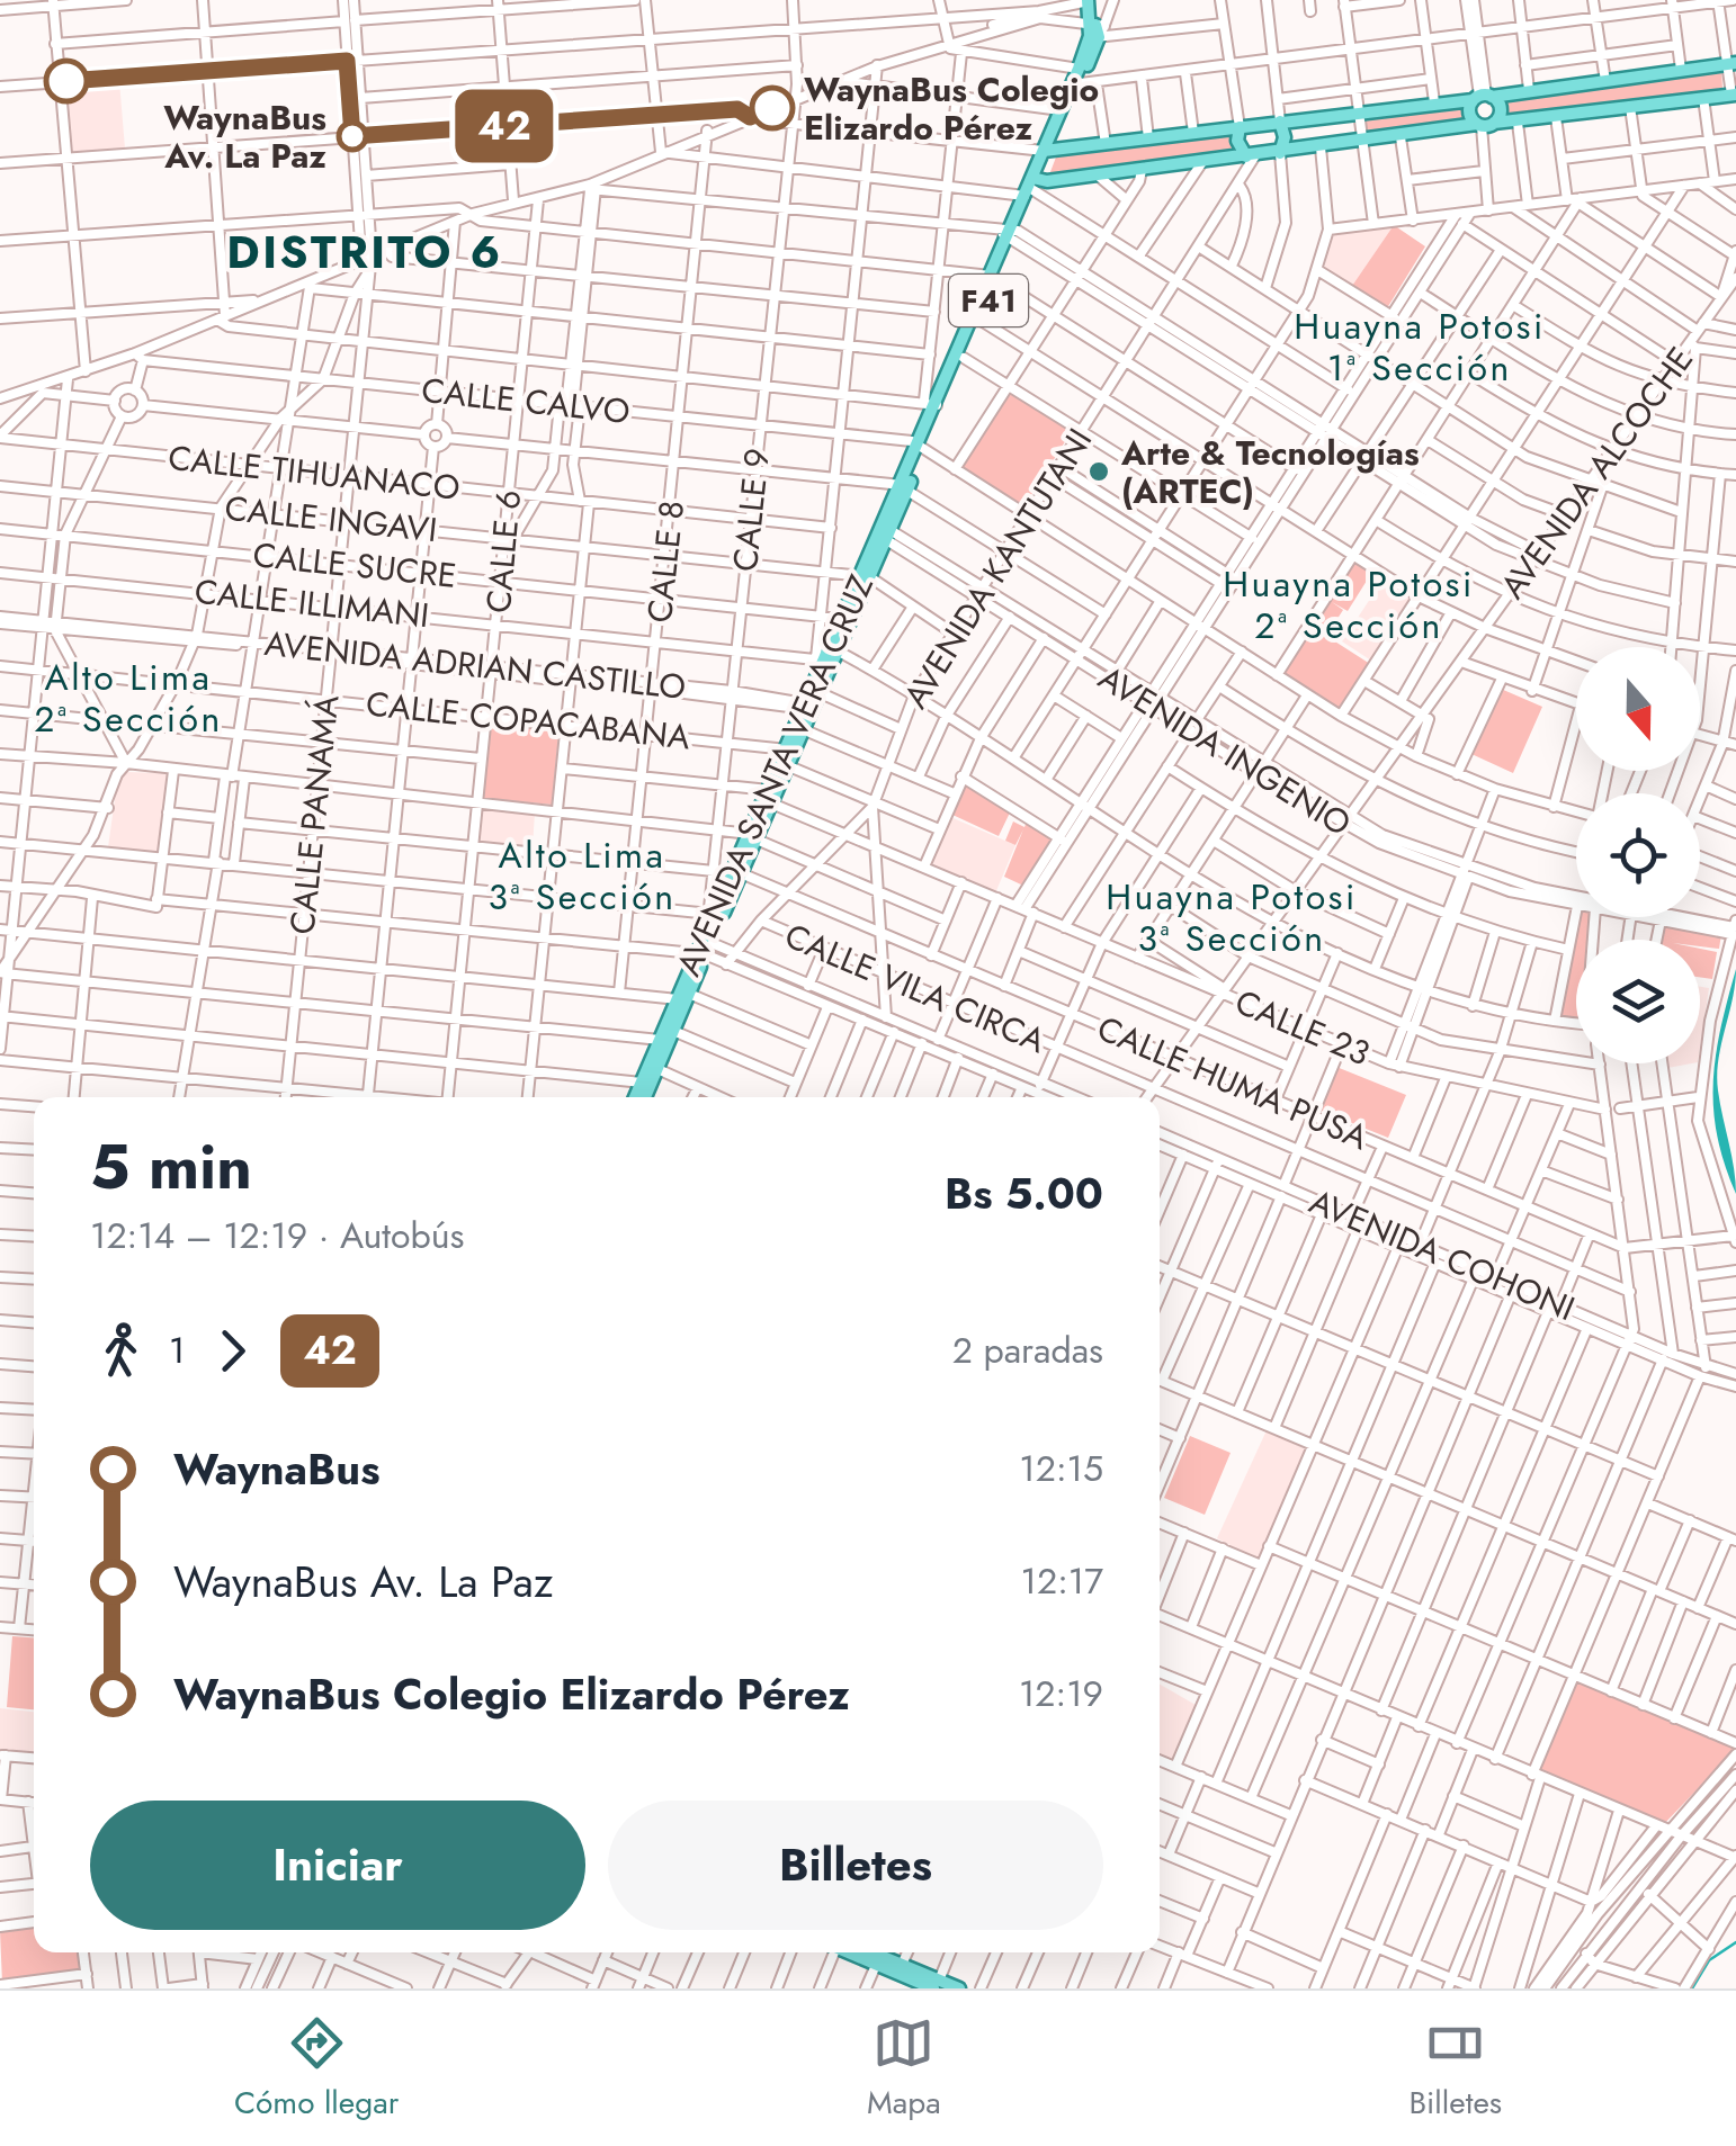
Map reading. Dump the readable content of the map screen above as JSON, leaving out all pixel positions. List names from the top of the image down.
{
  "streets": {
    "main road": ["F41", "AVENIDA SANTA VERA CRUZ"],
    "street": [
      "CALLE CALVO",
      "CALLE TIHUANACO",
      "AVENIDA ALCOCHE",
      "CALLE 9",
      "CALLE INGAVI",
      "CALLE 6",
      "CALLE 8",
      "CALLE SUCRE",
      "AVENIDA KANTUTANI",
      "CALLE ILLIMANI",
      "AVENIDA ADRIAN CASTILLO",
      "CALLE COPACABANA",
      "AVENIDA INGENIO",
      "CALLE PANAMÁ",
      "CALLE VILA CIRCA",
      "CALLE 23",
      "CALLE HUMA PUSA",
      "AVENIDA COHONI"
    ]
  },
  "crossings": [
    ["F41", "CALLE CALVO"],
    ["F41", "AVENIDA SANTA VERA CRUZ"],
    ["CALLE CALVO", "AVENIDA ALCOCHE"],
    ["CALLE CALVO", "CALLE 9"],
    ["CALLE CALVO", "CALLE 6"],
    ["CALLE CALVO", "CALLE 8"],
    ["CALLE CALVO", "AVENIDA KANTUTANI"],
    ["CALLE CALVO", "AVENIDA SANTA VERA CRUZ"],
    ["CALLE CALVO", "CALLE PANAMÁ"],
    ["CALLE TIHUANACO", "CALLE 9"],
    ["CALLE TIHUANACO", "CALLE 6"],
    ["CALLE TIHUANACO", "CALLE 8"],
    ["CALLE TIHUANACO", "CALLE PANAMÁ"],
    ["AVENIDA ALCOCHE", "AVENIDA INGENIO"],
    ["AVENIDA ALCOCHE", "CALLE VILA CIRCA"],
    ["AVENIDA ALCOCHE", "CALLE 23"],
    ["AVENIDA ALCOCHE", "CALLE HUMA PUSA"],
    ["CALLE 9", "CALLE INGAVI"],
    ["CALLE 9", "CALLE SUCRE"],
    ["CALLE 9", "CALLE ILLIMANI"],
    ["CALLE 9", "AVENIDA ADRIAN CASTILLO"],
    ["CALLE 9", "CALLE COPACABANA"],
    ["CALLE 9", "AVENIDA SANTA VERA CRUZ"],
    ["CALLE 9", "CALLE 23"],
    ["CALLE INGAVI", "CALLE 6"],
    ["CALLE INGAVI", "CALLE 8"],
    ["CALLE INGAVI", "AVENIDA SANTA VERA CRUZ"],
    ["CALLE INGAVI", "CALLE PANAMÁ"],
    ["CALLE 6", "CALLE SUCRE"],
    ["CALLE 6", "CALLE ILLIMANI"],
    ["CALLE 6", "AVENIDA ADRIAN CASTILLO"],
    ["CALLE 6", "CALLE COPACABANA"],
    ["CALLE 8", "CALLE SUCRE"],
    ["CALLE 8", "CALLE ILLIMANI"],
    ["CALLE 8", "AVENIDA ADRIAN CASTILLO"],
    ["CALLE 8", "CALLE COPACABANA"],
    ["CALLE 8", "CALLE 23"],
    ["CALLE SUCRE", "AVENIDA SANTA VERA CRUZ"],
    ["CALLE SUCRE", "CALLE PANAMÁ"],
    ["AVENIDA KANTUTANI", "AVENIDA ADRIAN CASTILLO"],
    ["AVENIDA KANTUTANI", "AVENIDA INGENIO"],
    ["AVENIDA KANTUTANI", "CALLE VILA CIRCA"],
    ["AVENIDA KANTUTANI", "CALLE 23"],
    ["AVENIDA KANTUTANI", "CALLE HUMA PUSA"],
    ["CALLE ILLIMANI", "AVENIDA SANTA VERA CRUZ"],
    ["CALLE ILLIMANI", "CALLE PANAMÁ"],
    ["AVENIDA ADRIAN CASTILLO", "AVENIDA SANTA VERA CRUZ"],
    ["AVENIDA ADRIAN CASTILLO", "CALLE PANAMÁ"],
    ["CALLE COPACABANA", "AVENIDA SANTA VERA CRUZ"],
    ["CALLE COPACABANA", "CALLE PANAMÁ"],
    ["AVENIDA INGENIO", "AVENIDA SANTA VERA CRUZ"],
    ["AVENIDA SANTA VERA CRUZ", "CALLE 23"],
    ["AVENIDA SANTA VERA CRUZ", "CALLE HUMA PUSA"]
  ],
  "districts": [
    "DISTRITO 6",
    "Huayna Potosi 1ª Sección",
    "Huayna Potosi 2ª Sección",
    "Alto Lima 2ª Sección",
    "Alto Lima 3ª Sección",
    "Huayna Potosi 3ª Sección"
  ],
  "places": ["WaynaBus Colegio Elizardo Pérez", "WaynaBus Av. La Paz", "Arte & Tecnologías (ARTEC)"],
  "lines": ["bus line 42"],
  "north": "bottom",
  "page": {
    "on_map": "42",
    "heading": ["5 min", "12:14 – 12:19 · Autobús", "Bs 5.00"],
    "legs": ["1", "42", "2 paradas"],
    "list": [
      {
        "name": "WaynaBus",
        "value": "12:15"
      },
      {
        "name": "WaynaBus Av. La Paz",
        "value": "12:17"
      },
      {
        "name": "WaynaBus Colegio Elizardo Pérez",
        "value": "12:19"
      }
    ],
    "buttons": ["Iniciar", "Billetes"],
    "tabs": ["Cómo llegar", "Mapa", "Billetes"]
  }
}
